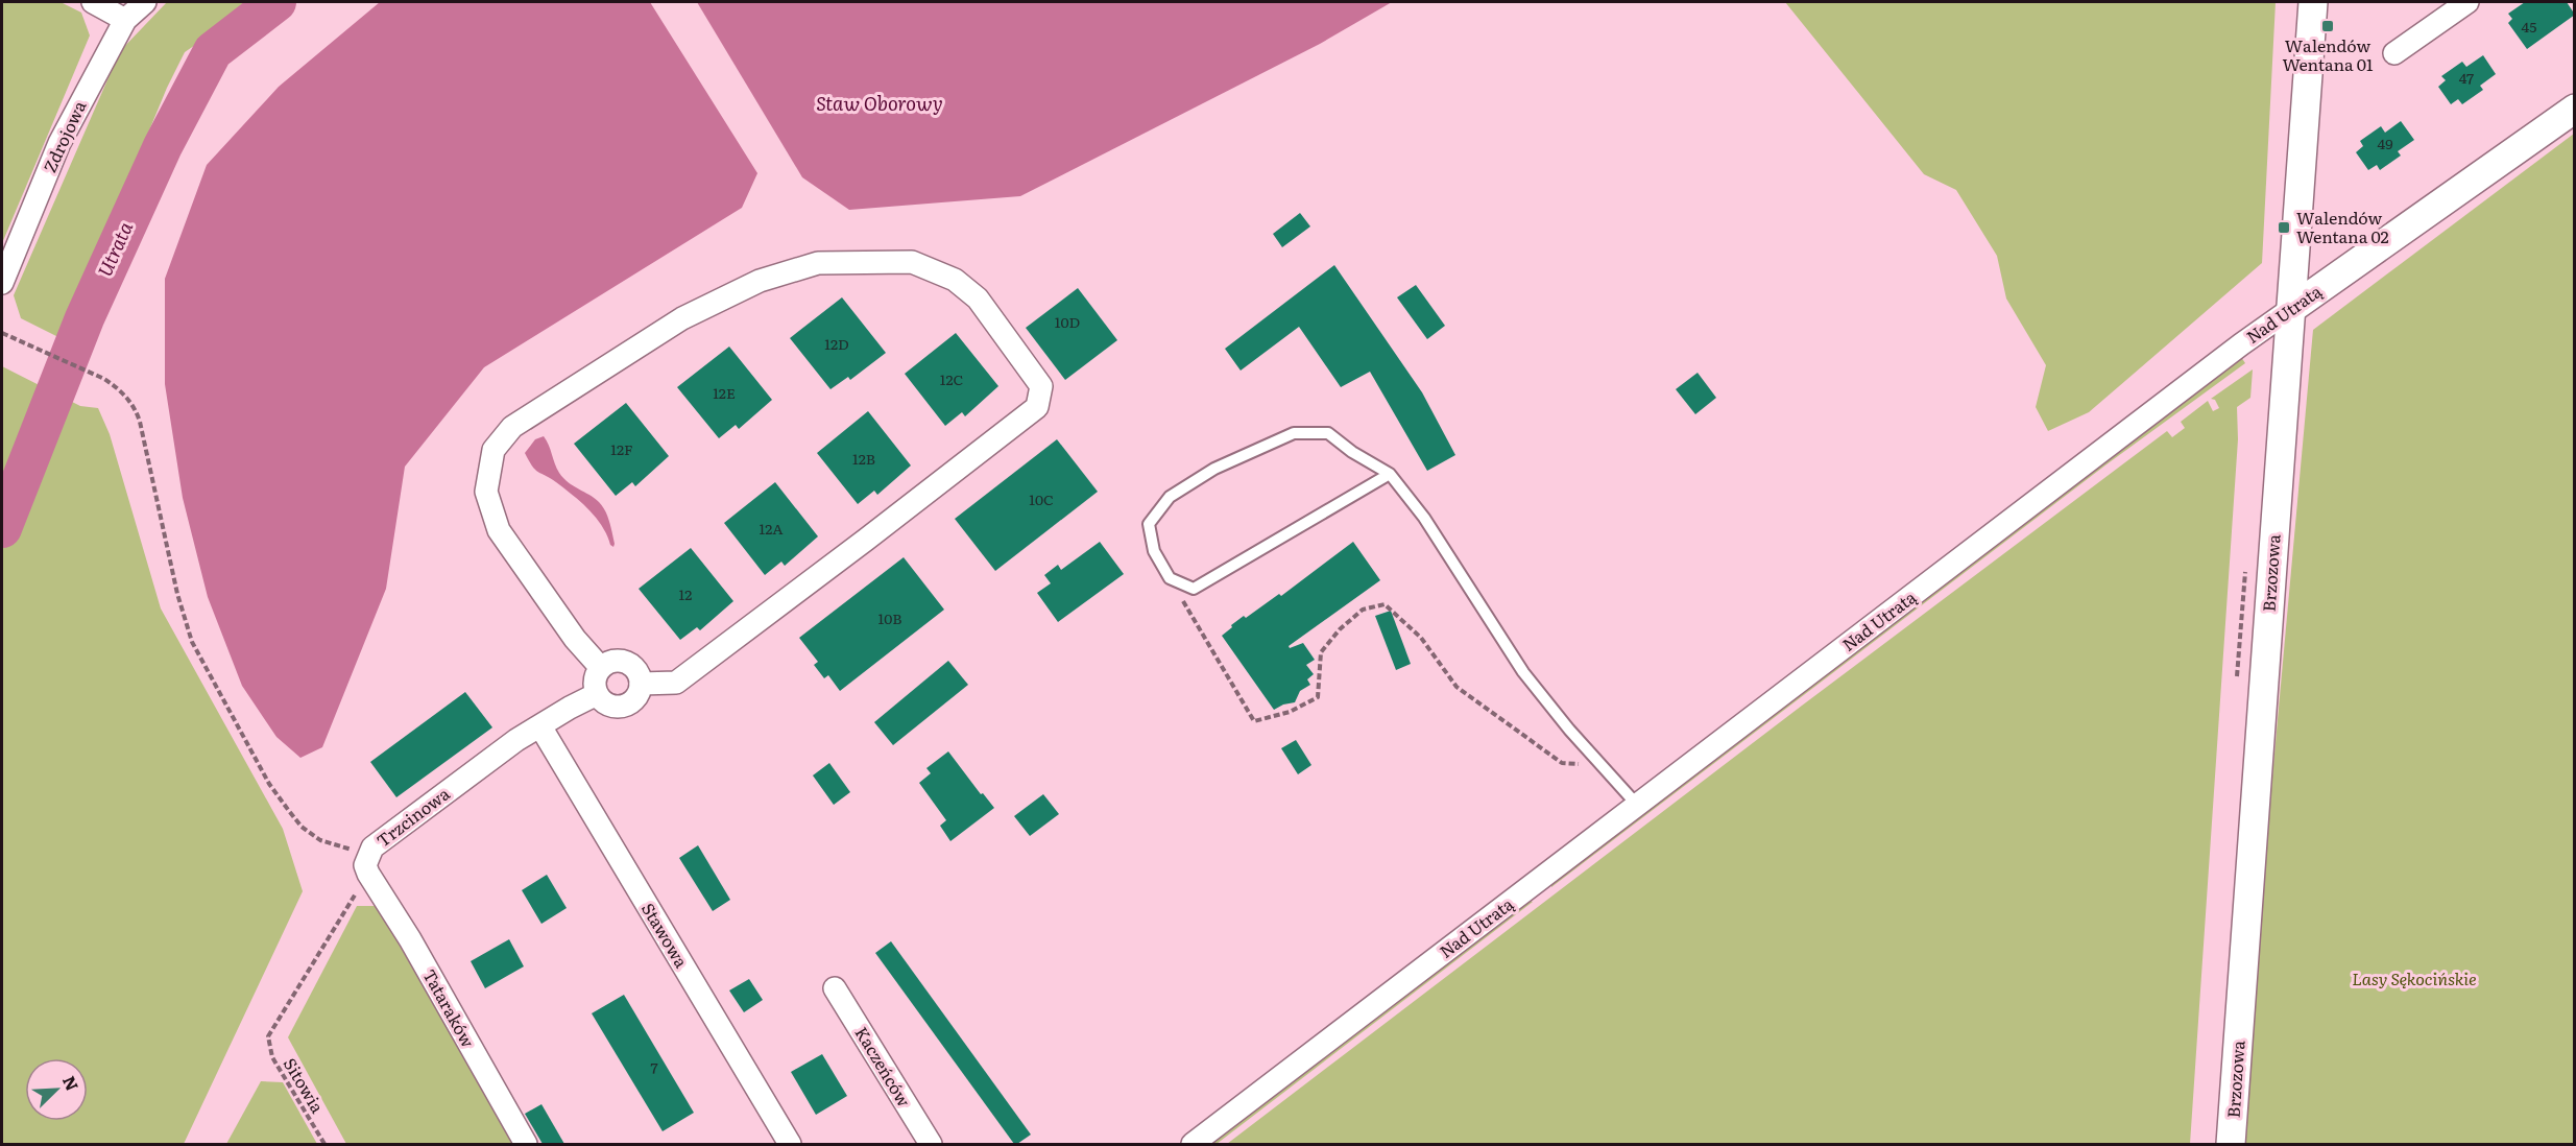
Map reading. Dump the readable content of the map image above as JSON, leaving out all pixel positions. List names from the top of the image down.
{
  "streets": {
    "street": [
      "Zdrojowa",
      "Nad Utratą",
      "Brzozowa",
      "Trzcinowa",
      "Stawowa",
      "Tataraków",
      "Kaczeńców"
    ],
    "path": ["Sitowia"]
  },
  "crossings": [
    ["Nad Utratą", "Brzozowa"],
    ["Trzcinowa", "Stawowa"],
    ["Trzcinowa", "Tataraków"],
    ["Trzcinowa", "Sitowia"],
    ["Tataraków", "Sitowia"]
  ],
  "water": ["Staw Oborowy", "Utrata"],
  "parks": ["Lasy Sękocińskie"],
  "places": {
    "transit": ["Walendów Wentana 01", "Walendów Wentana 02"]
  },
  "house_numbers": [
    "45",
    "47",
    "49",
    "10D",
    "12D",
    "12C",
    "12E",
    "12F",
    "12B",
    "10C",
    "12A",
    "12",
    "10B",
    "7"
  ],
  "north": "top right"
}
